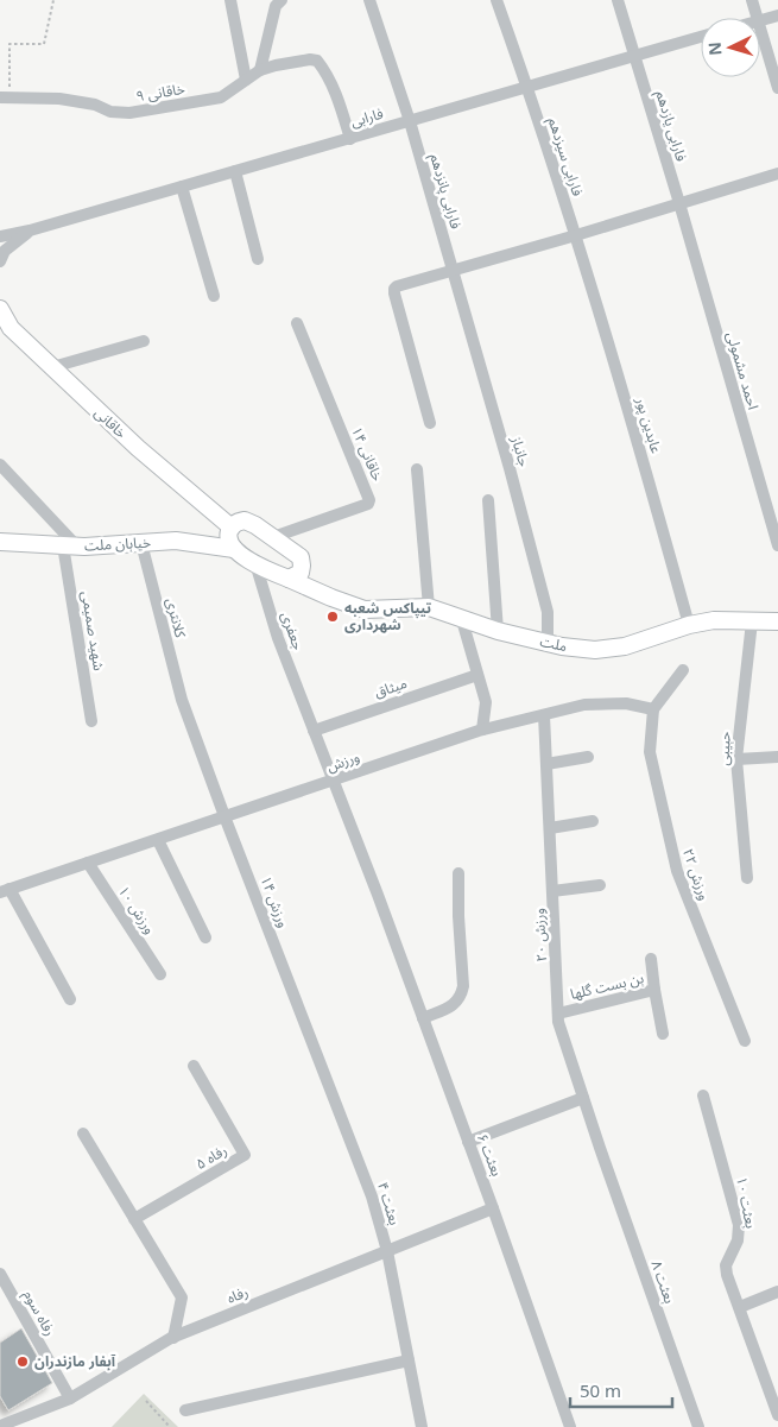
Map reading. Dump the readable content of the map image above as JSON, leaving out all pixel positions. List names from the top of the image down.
{
  "streets": {
    "main road": ["خاقانی", "خیابان ملت", "ملت"],
    "street": [
      "خاقانی ٩",
      "فارابی",
      "فارابی یازدهم",
      "فارابی سیزدهم",
      "فارابی پانزدهم",
      "احمد مشمولی",
      "عابدین پور",
      "جانباز",
      "خاقانی ۱۴",
      "کلانتری",
      "شهید صمیمی",
      "جعفری",
      "میثاق",
      "حبیبی",
      "ورزش",
      "ورزش ۲۲",
      "ورزش ۱۴",
      "ورزش ۱۰",
      "ورزش ۲۰",
      "بن بست گلها",
      "بعثت ۶",
      "رفاه ۵",
      "بعثت ۱۰",
      "بعثت ۴",
      "بعثت ٨",
      "رفاه",
      "رفاه سوم"
    ]
  },
  "crossings": [
    ["خاقانی ٩", "فارابی"],
    ["فارابی", "فارابی یازدهم"],
    ["فارابی", "فارابی سیزدهم"],
    ["فارابی", "فارابی پانزدهم"],
    ["فارابی یازدهم", "احمد مشمولی"],
    ["فارابی سیزدهم", "عابدین پور"],
    ["فارابی پانزدهم", "جانباز"],
    ["عابدین پور", "ملت"],
    ["جانباز", "ملت"],
    ["خیابان ملت", "کلانتری"],
    ["خیابان ملت", "شهید صمیمی"],
    ["خیابان ملت", "ملت"],
    ["کلانتری", "ورزش"],
    ["کلانتری", "ورزش ۱۴"],
    ["جعفری", "ملت"],
    ["جعفری", "میثاق"],
    ["جعفری", "ورزش"],
    ["جعفری", "بعثت ۶"],
    ["ملت", "حبیبی"],
    ["ورزش", "ورزش ۲۲"],
    ["ورزش", "ورزش ۱۴"],
    ["ورزش", "ورزش ۱۰"],
    ["ورزش", "ورزش ۲۰"],
    ["ورزش", "بعثت ۶"],
    ["ورزش ۱۴", "بعثت ۴"],
    ["ورزش ۲۰", "بن بست گلها"],
    ["ورزش ۲۰", "بعثت ٨"],
    ["بعثت ۶", "رفاه"],
    ["بعثت ۴", "رفاه"],
    ["رفاه", "رفاه سوم"]
  ],
  "places": ["تیپاکس شعبه شهرداری", "آبفار مازندران"],
  "scale_bar": "50 m",
  "north": "left"
}
